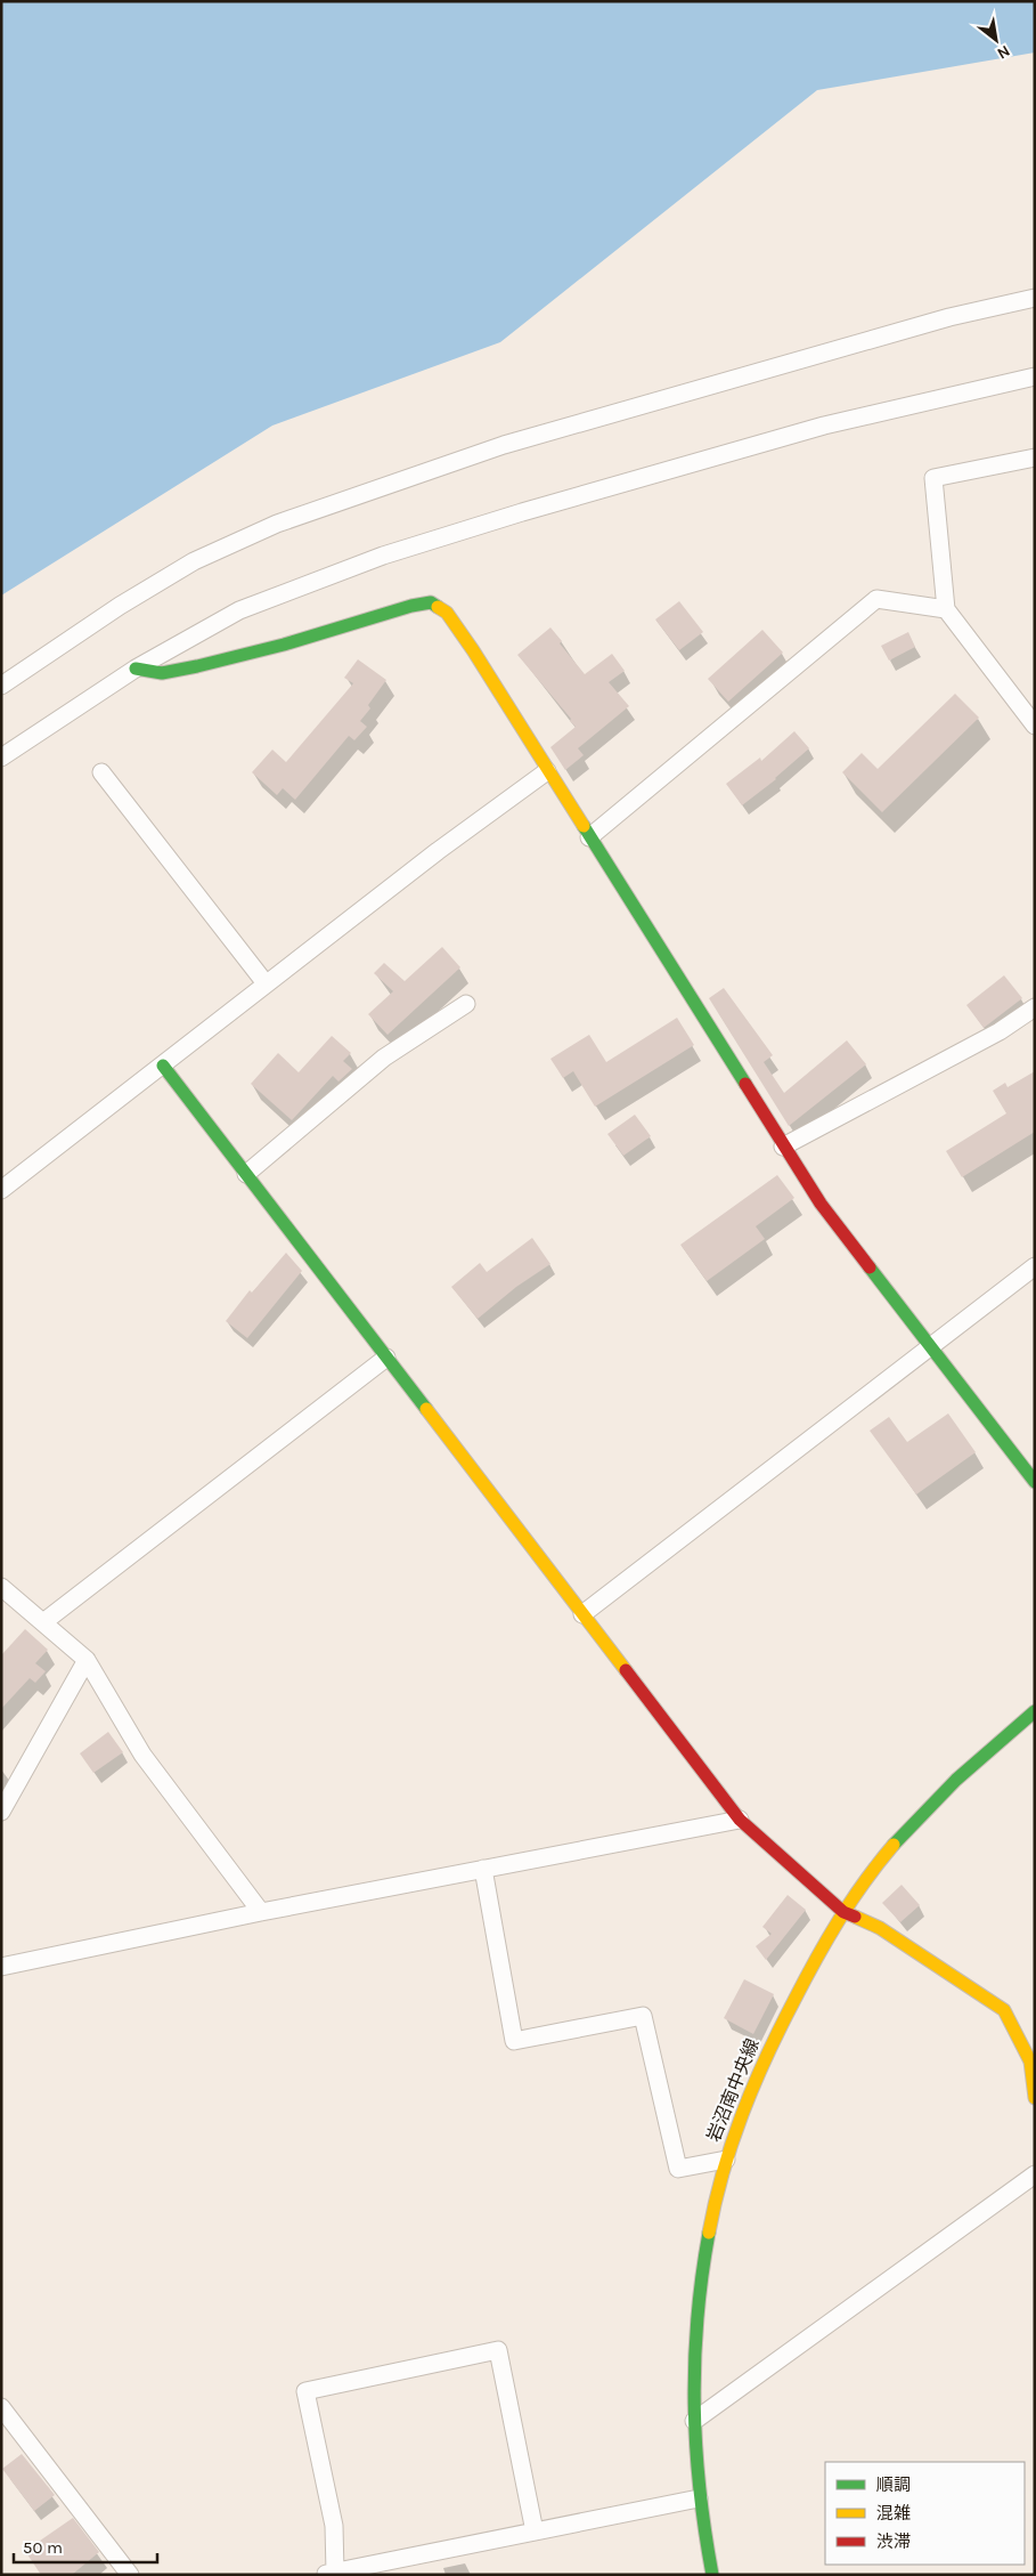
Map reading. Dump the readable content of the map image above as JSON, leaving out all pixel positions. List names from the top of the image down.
{
  "streets": {
    "street": ["岩沼南中央線"]
  },
  "legend": ["順調", "混雑", "渋滞"],
  "scale_bar": "50 m",
  "north": "bottom right"
}
